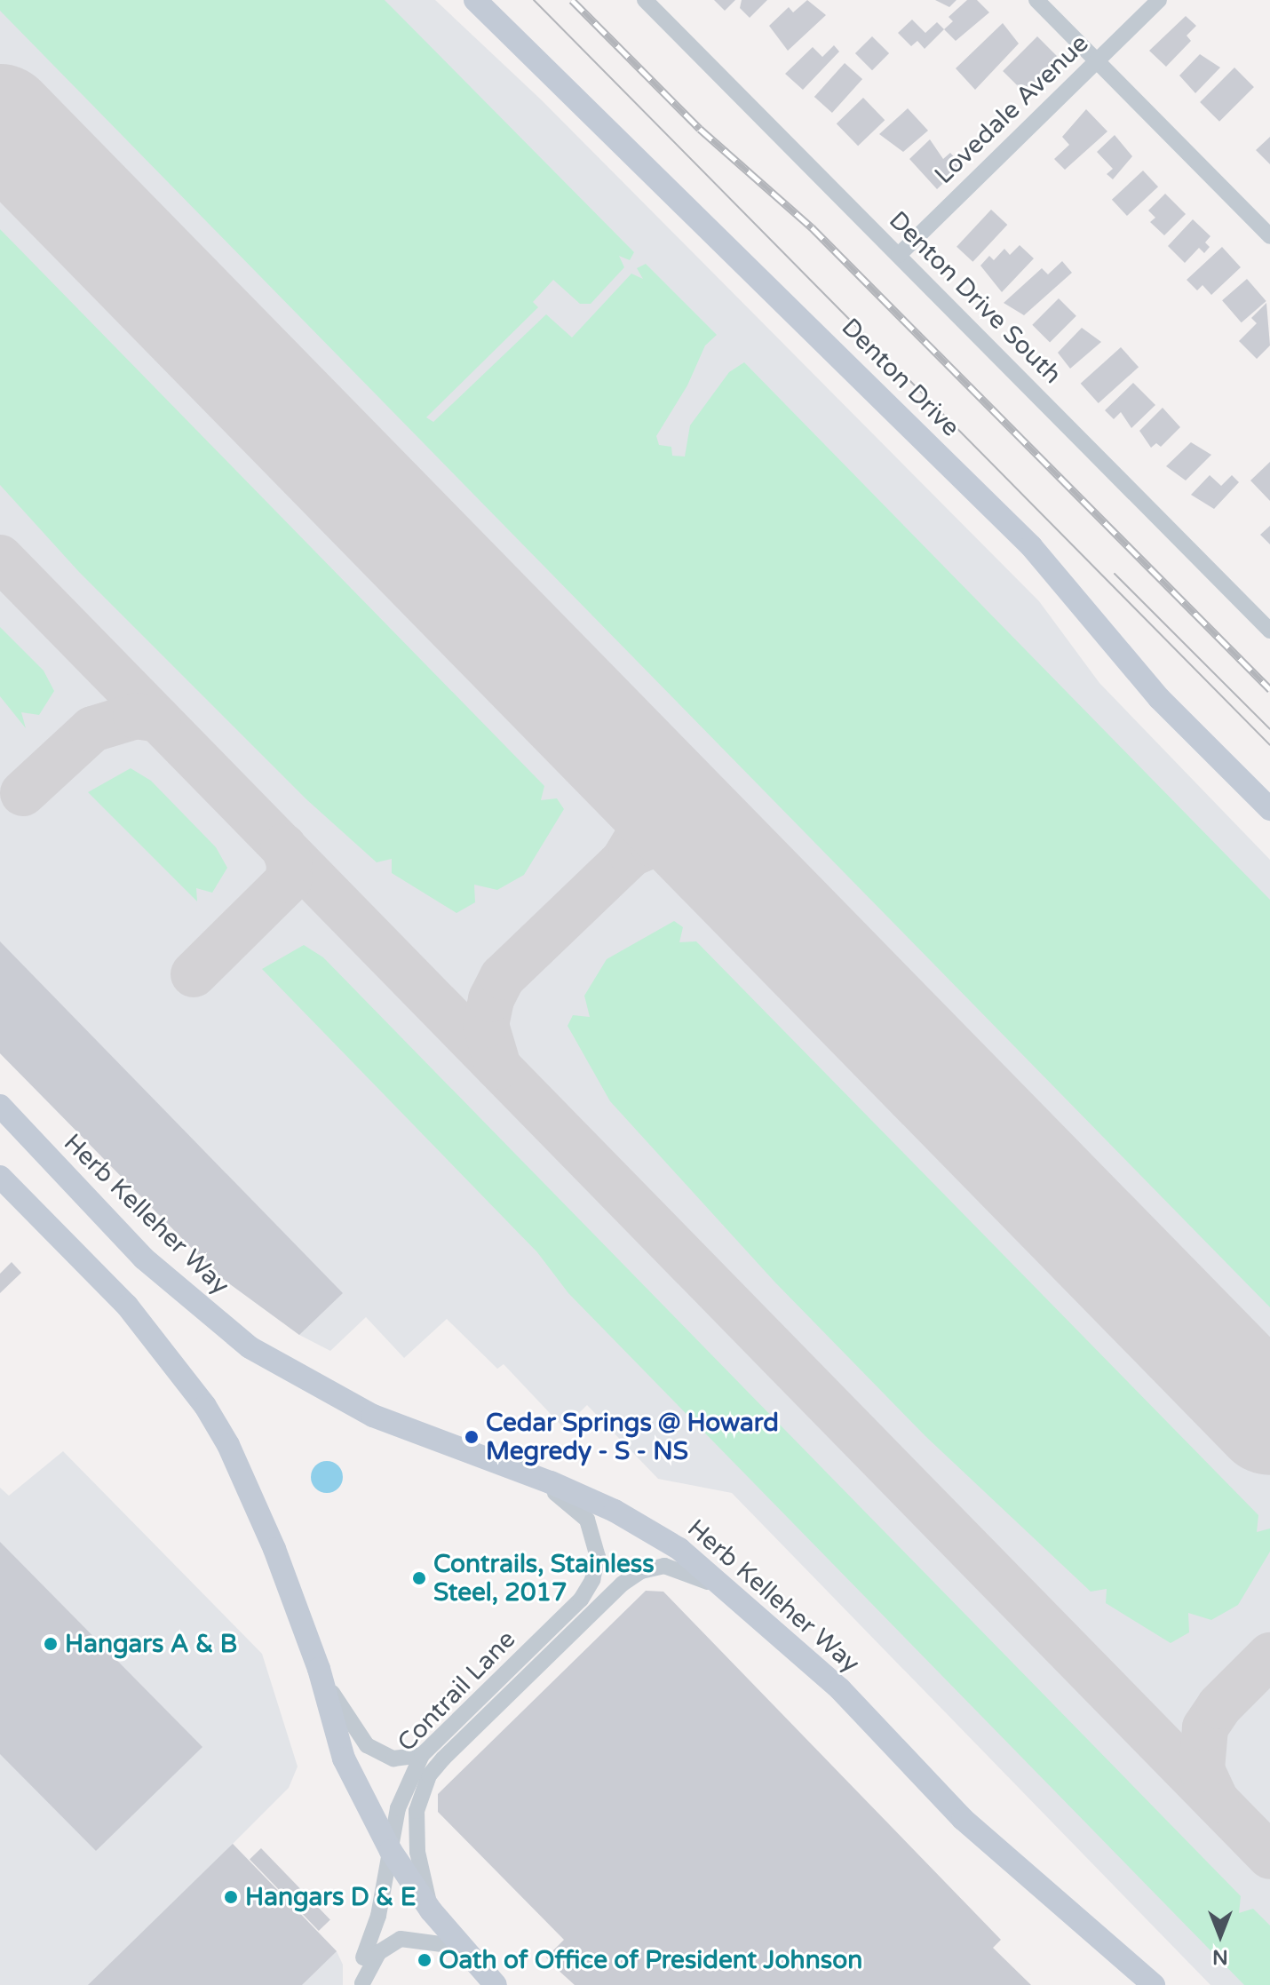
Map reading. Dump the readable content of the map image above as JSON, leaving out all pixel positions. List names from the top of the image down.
{
  "streets": {
    "main road": ["Denton Drive", "Herb Kelleher Way"],
    "street": ["Lovedale Avenue", "Denton Drive South", "Contrail Lane"]
  },
  "crossings": [
    ["Lovedale Avenue", "Denton Drive South"],
    ["Herb Kelleher Way", "Contrail Lane"]
  ],
  "places": [
    "Cedar Springs @ Howard Megredy - S - NS",
    "Contrails, Stainless Steel, 2017",
    "Hangars A & B",
    "Hangars D & E",
    "Oath of Office of President Johnson"
  ],
  "north": "bottom"
}
